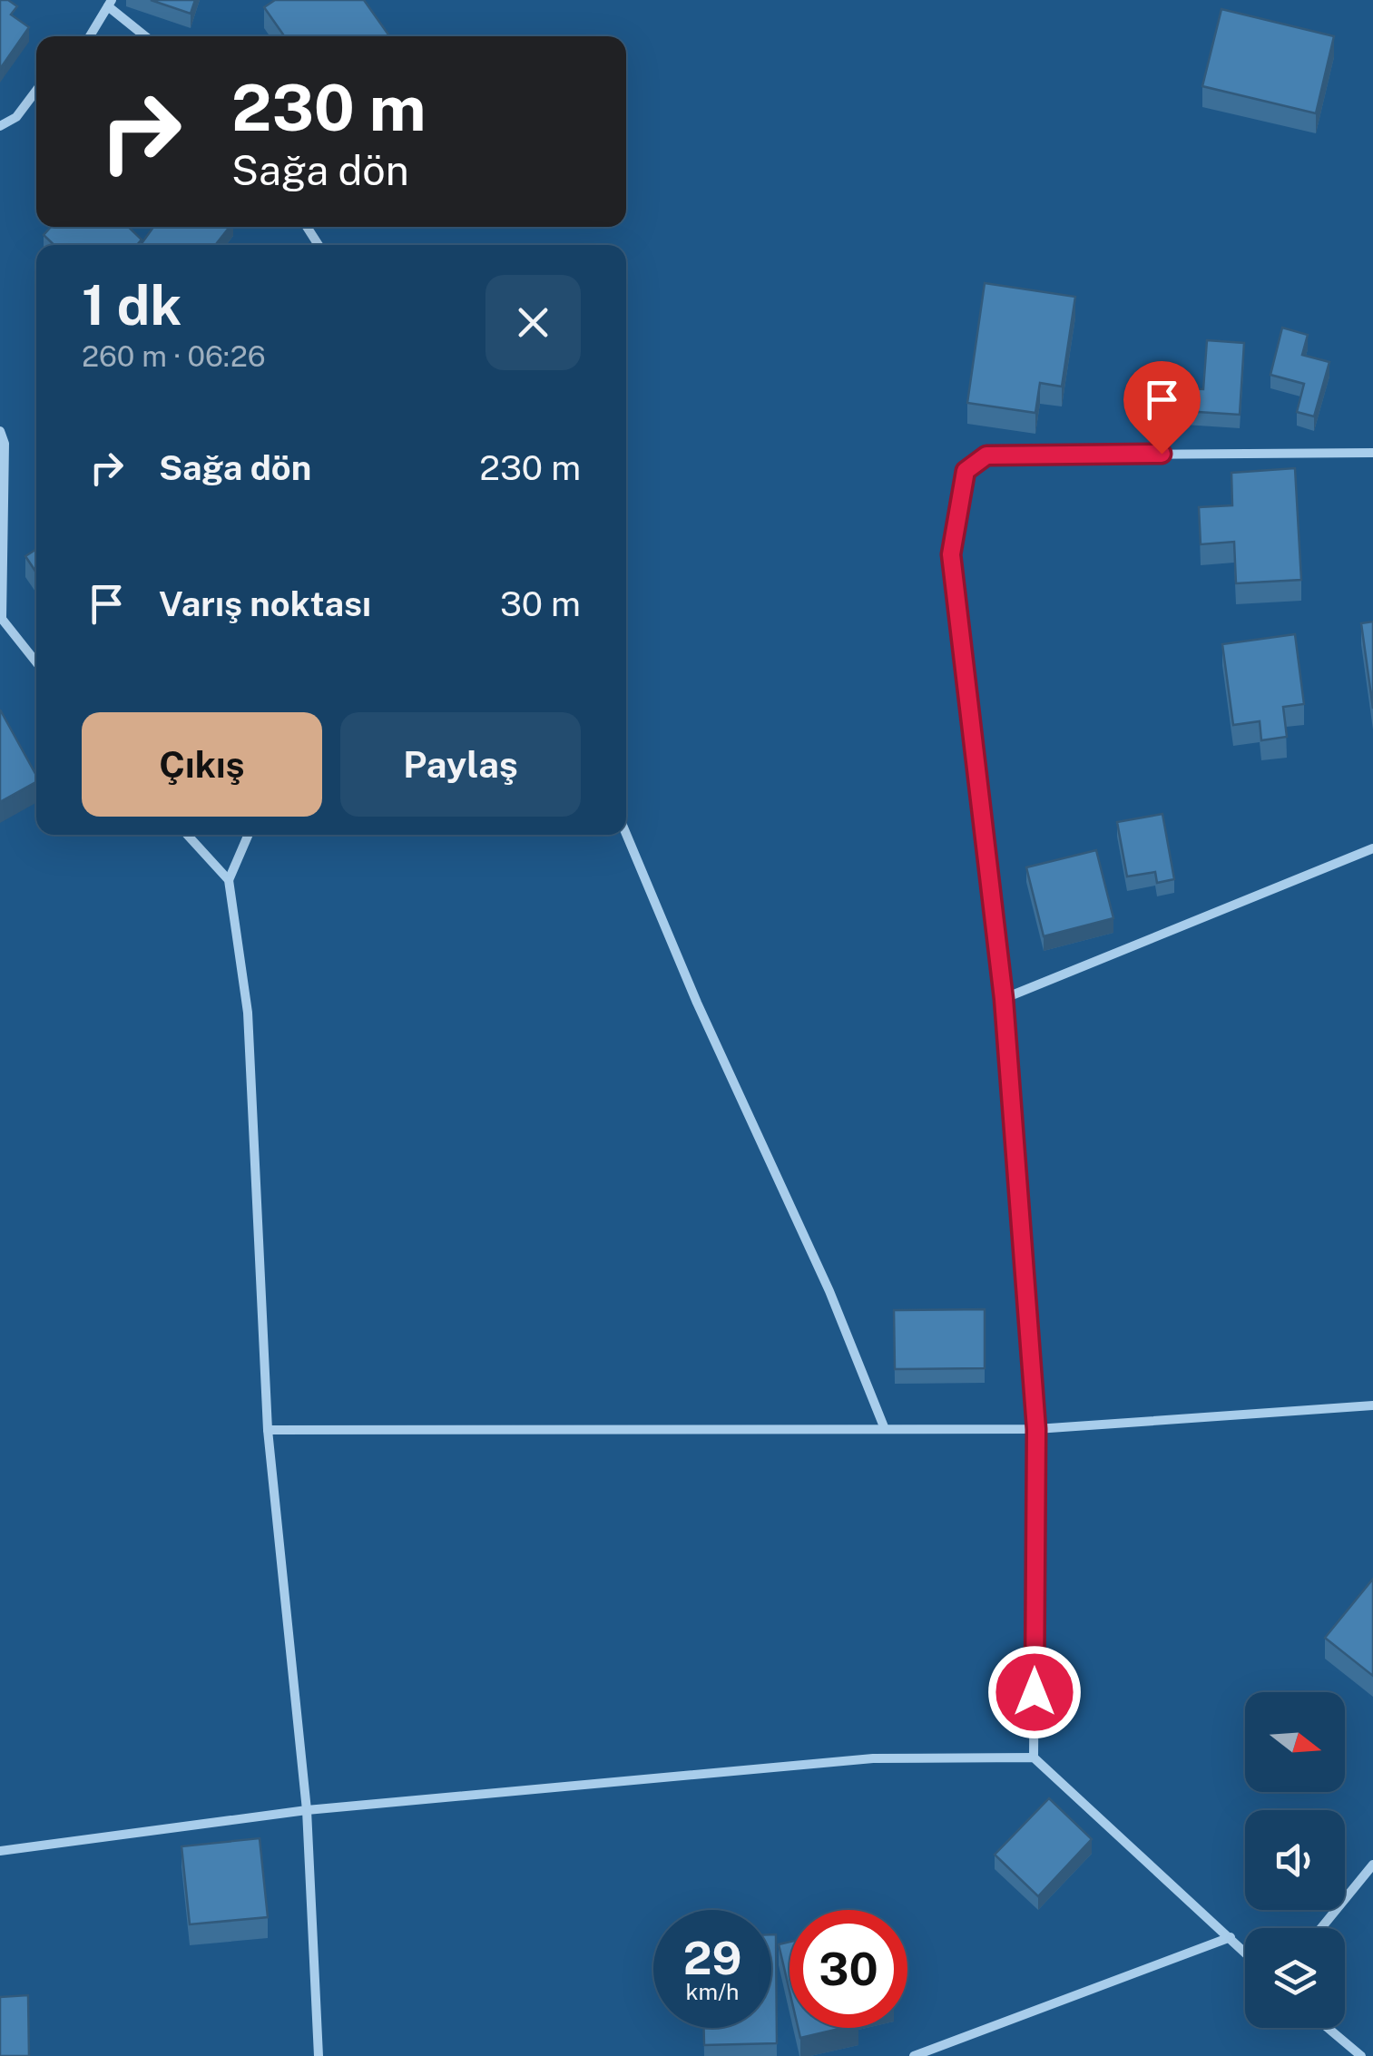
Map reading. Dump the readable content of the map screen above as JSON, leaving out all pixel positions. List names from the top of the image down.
{
  "north": "right",
  "page": {
    "turn": ["230 m", "Sağa dön"],
    "heading": ["1 dk", "260 m · 06:26"],
    "list": [
      {
        "name": "Sağa dön",
        "value": "230 m"
      },
      {
        "name": "Varış noktası",
        "value": "30 m"
      }
    ],
    "buttons": ["Çıkış", "Paylaş"],
    "speed": "29 km/h",
    "limit": "30"
  }
}
